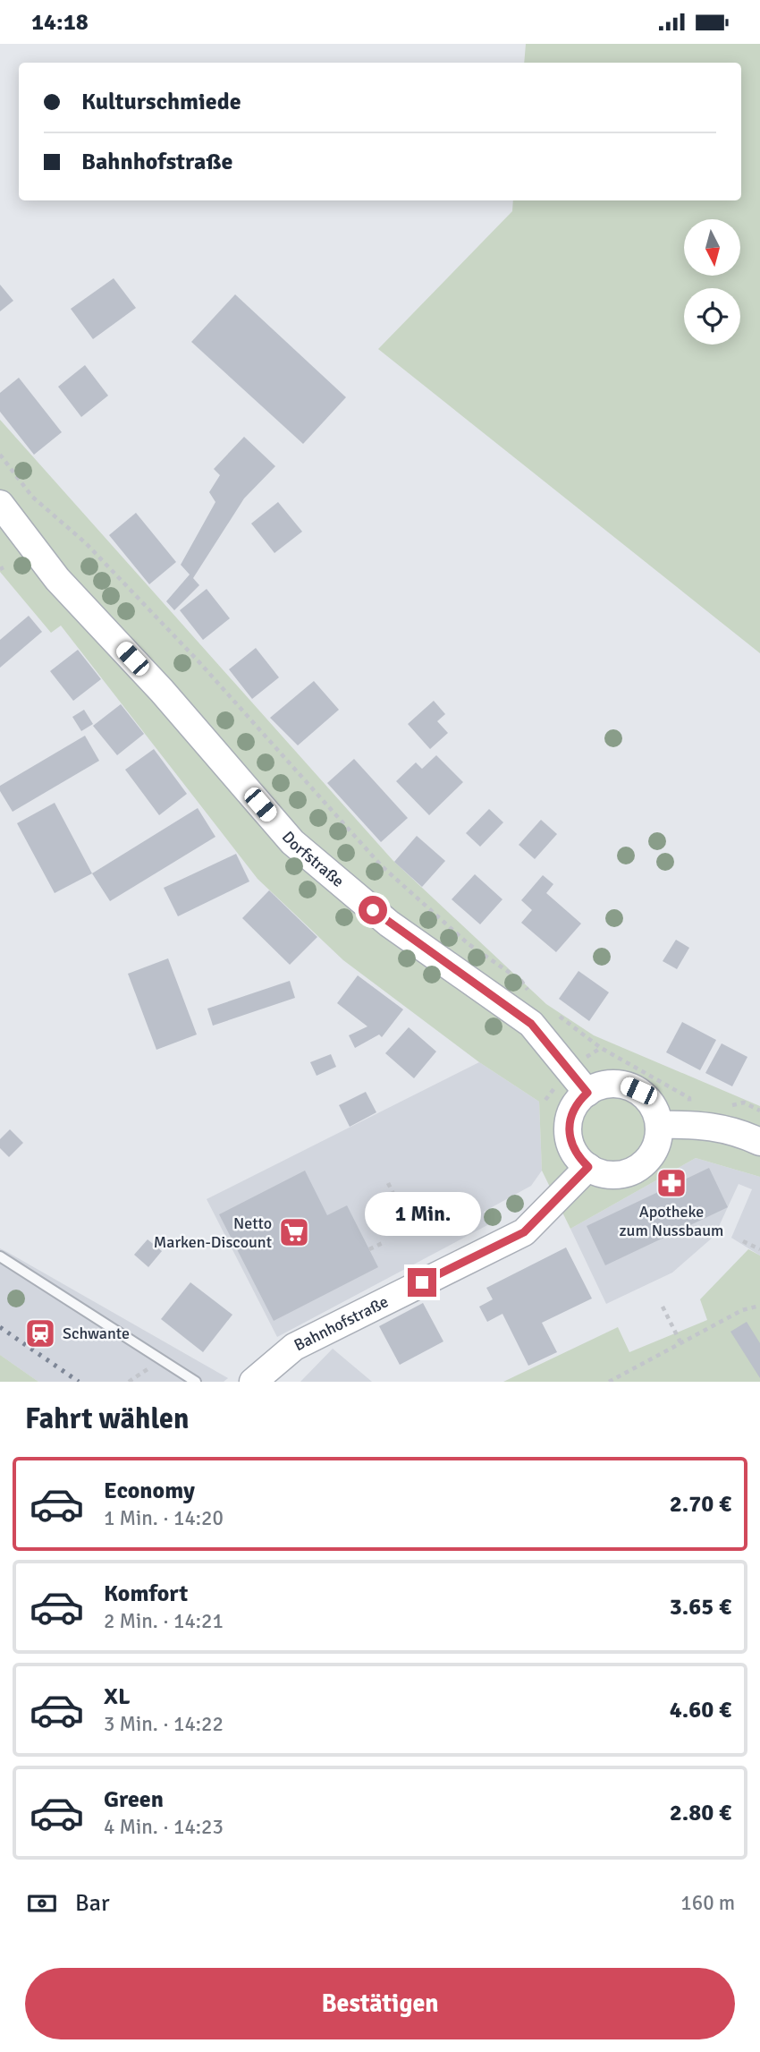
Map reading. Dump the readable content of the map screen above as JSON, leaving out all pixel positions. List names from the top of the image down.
{
  "streets": {
    "main road": ["Dorfstraße", "Bahnhofstraße"]
  },
  "crossings": [
    ["Dorfstraße", "Bahnhofstraße"]
  ],
  "places": {
    "pharmacy": ["Apotheke zum Nussbaum"],
    "supermarket": ["Netto Marken-Discount"],
    "station": ["Schwante"]
  },
  "north": "bottom",
  "page": {
    "status": "14:18",
    "banner": ["Kulturschmiede", "Bahnhofstraße"],
    "bubble": "1 Min.",
    "heading": "Fahrt wählen",
    "list": [
      {
        "name": "Economy",
        "note": "1 Min. · 14:20",
        "value": "2.70 €"
      },
      {
        "name": "Komfort",
        "note": "2 Min. · 14:21",
        "value": "3.65 €"
      },
      {
        "name": "XL",
        "note": "3 Min. · 14:22",
        "value": "4.60 €"
      },
      {
        "name": "Green",
        "note": "4 Min. · 14:23",
        "value": "2.80 €"
      }
    ],
    "pay": ["Bar", "160 m"],
    "buttons": "Bestätigen"
  }
}
